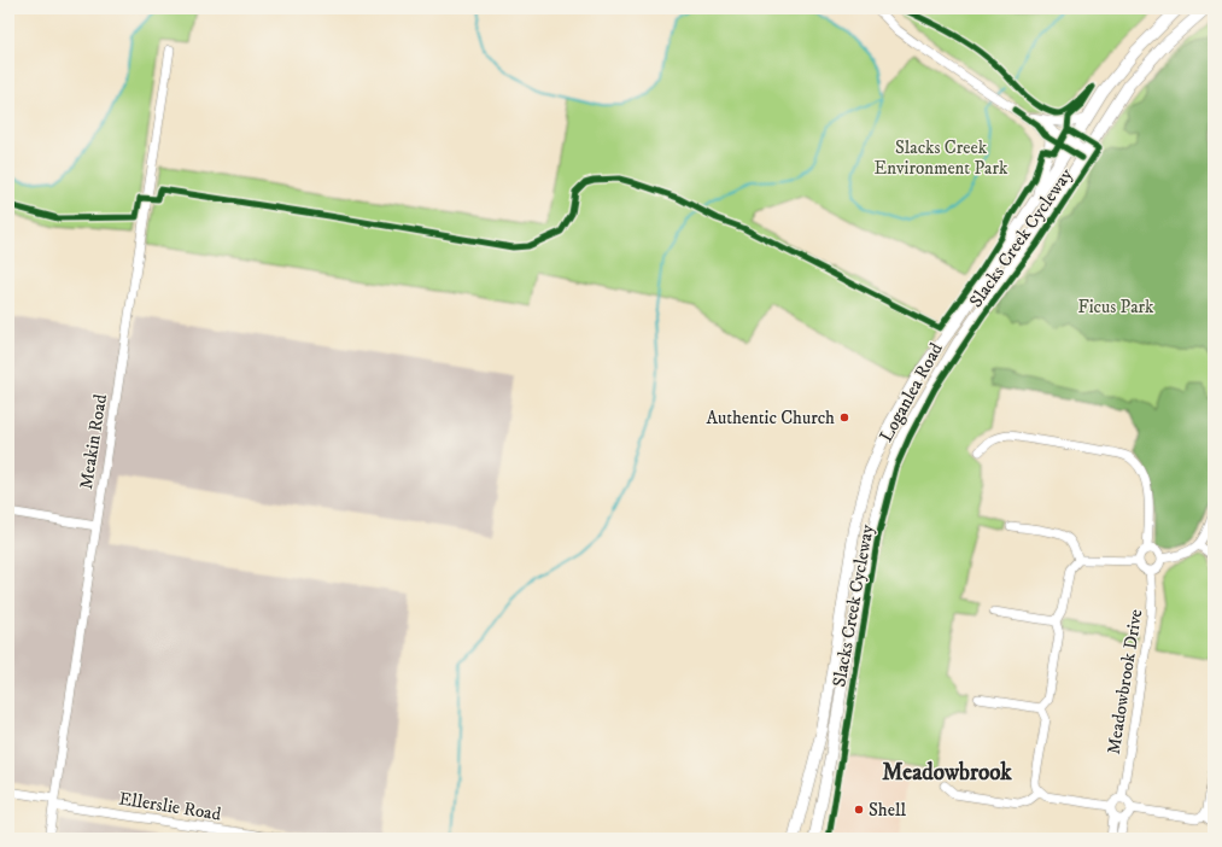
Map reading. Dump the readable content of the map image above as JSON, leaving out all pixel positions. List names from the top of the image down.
{
  "streets": {
    "main road": ["Loganlea Road"],
    "street": ["Meakin Road", "Meadowbrook Drive", "Ellerslie Road"],
    "cycle path": ["Slacks Creek Cycleway"]
  },
  "crossings": [
    ["Meakin Road", "Ellerslie Road"]
  ],
  "districts": ["Meadowbrook"],
  "parks": ["Slacks Creek Environment Park", "Ficus Park"],
  "places": ["Authentic Church", "Shell"]
}
